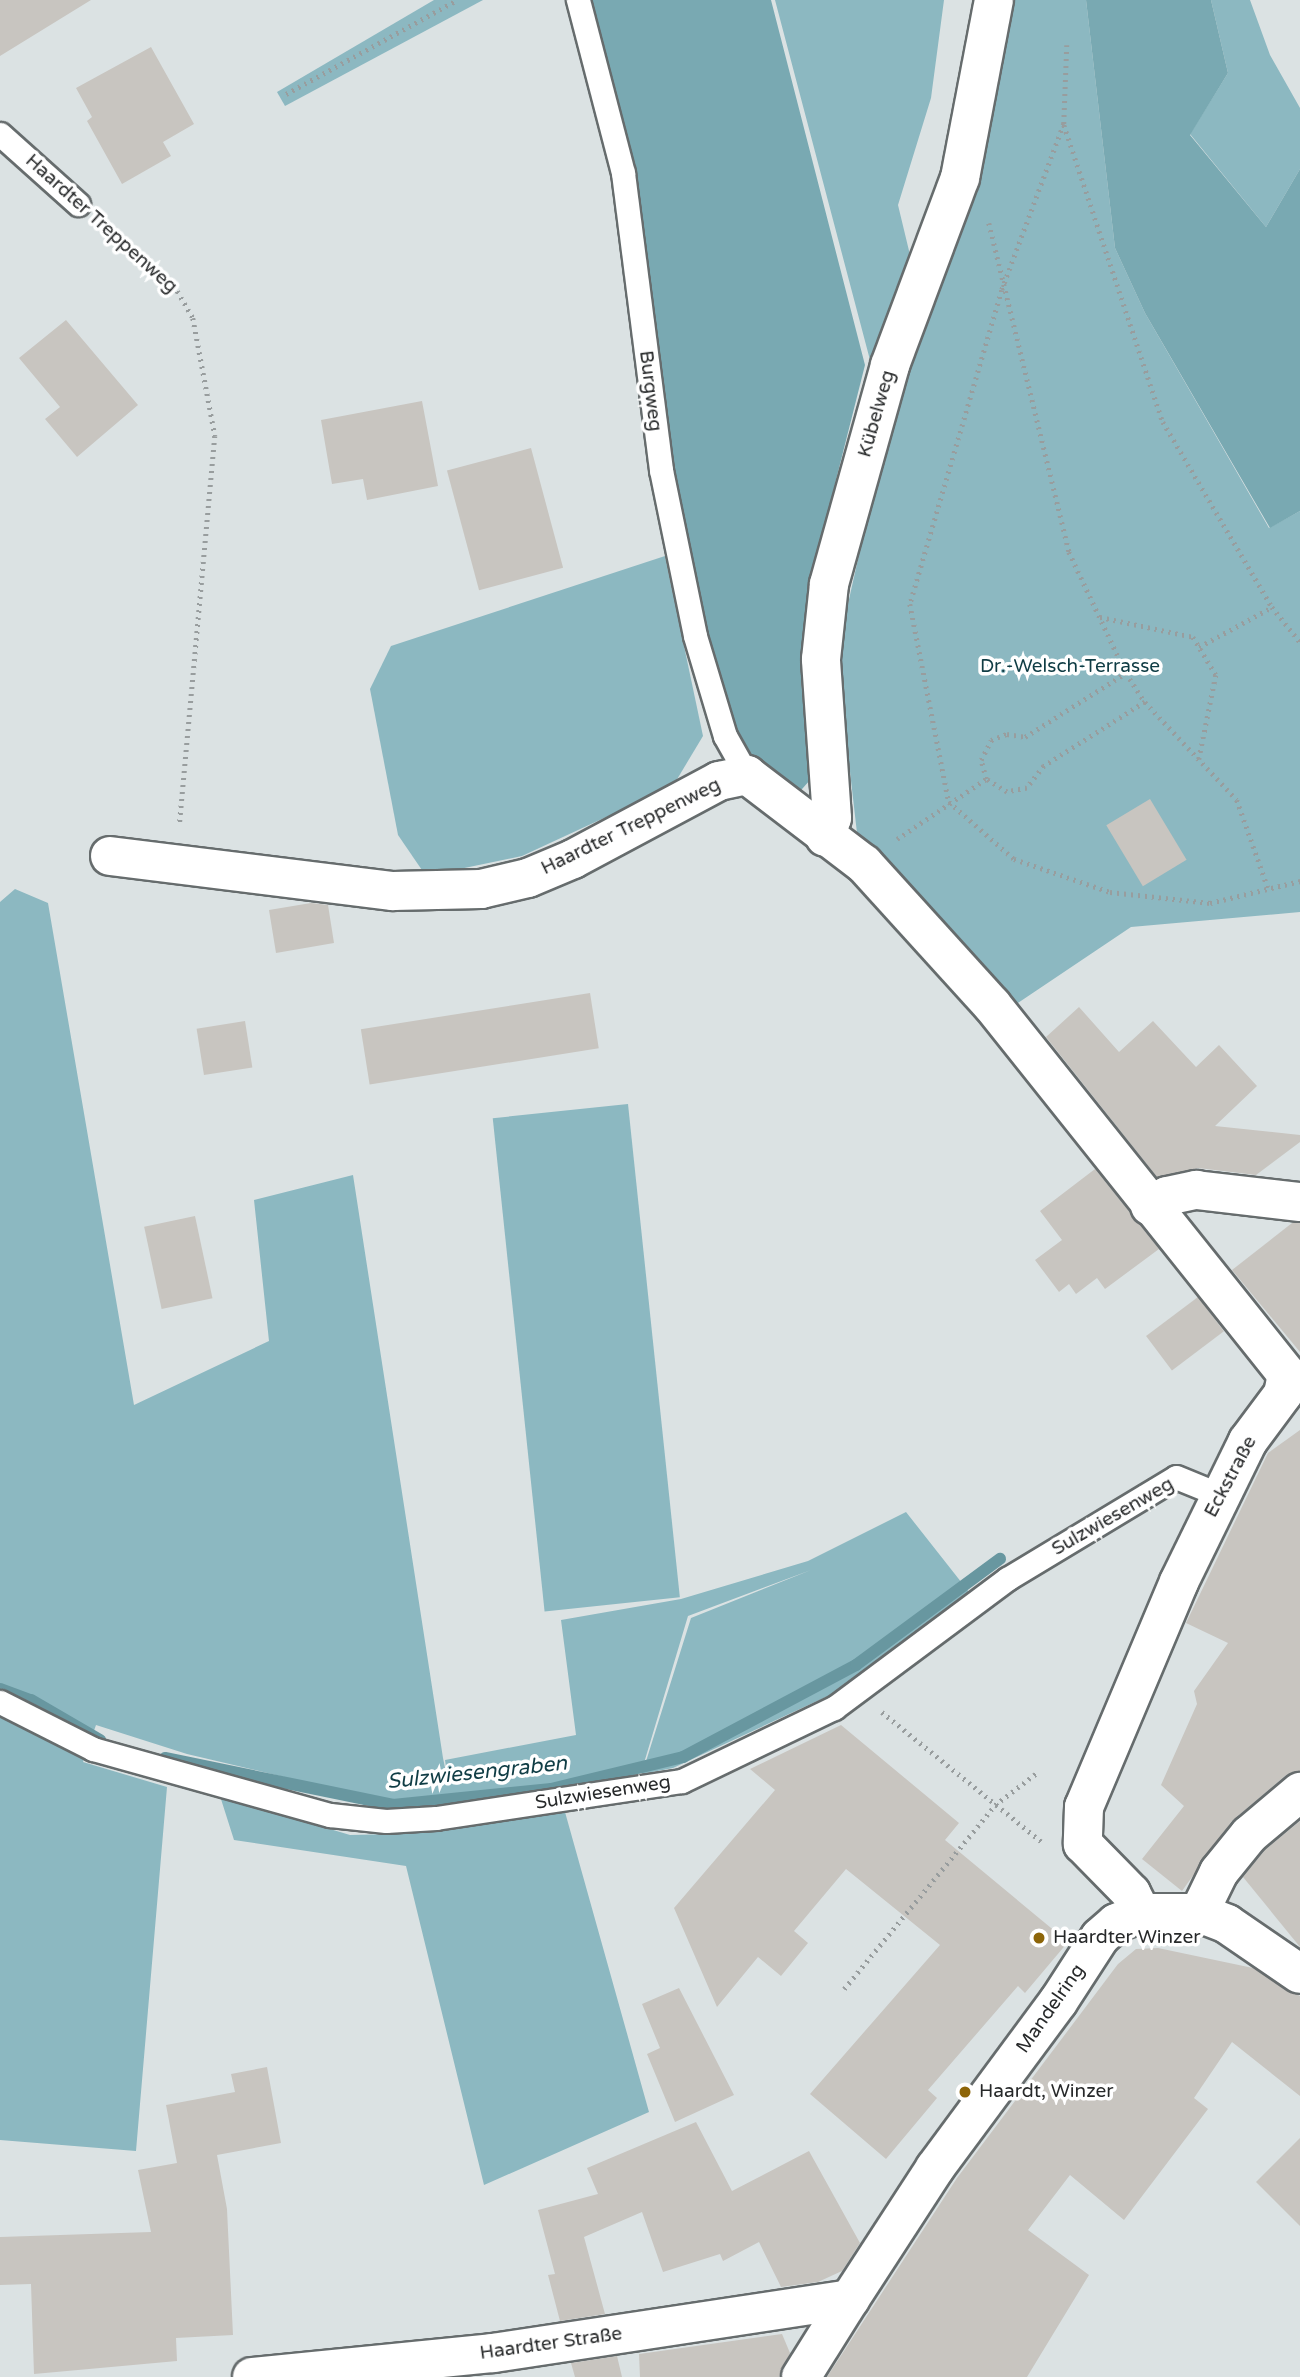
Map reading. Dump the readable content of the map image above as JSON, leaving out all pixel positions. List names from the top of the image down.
{
  "streets": {
    "street": [
      "Haardter Treppenweg",
      "Kübelweg",
      "Eckstraße",
      "Mandelring",
      "Haardter Straße"
    ],
    "lane": ["Burgweg", "Sulzwiesenweg"]
  },
  "crossings": [
    ["Haardter Treppenweg", "Burgweg"],
    ["Haardter Treppenweg", "Kübelweg"],
    ["Haardter Treppenweg", "Eckstraße"],
    ["Eckstraße", "Sulzwiesenweg"],
    ["Mandelring", "Haardter Straße"]
  ],
  "water": ["Sulzwiesengraben"],
  "parks": ["Dr.-Welsch-Terrasse"],
  "places": ["Haardter Winzer", "Haardt, Winzer"]
}
